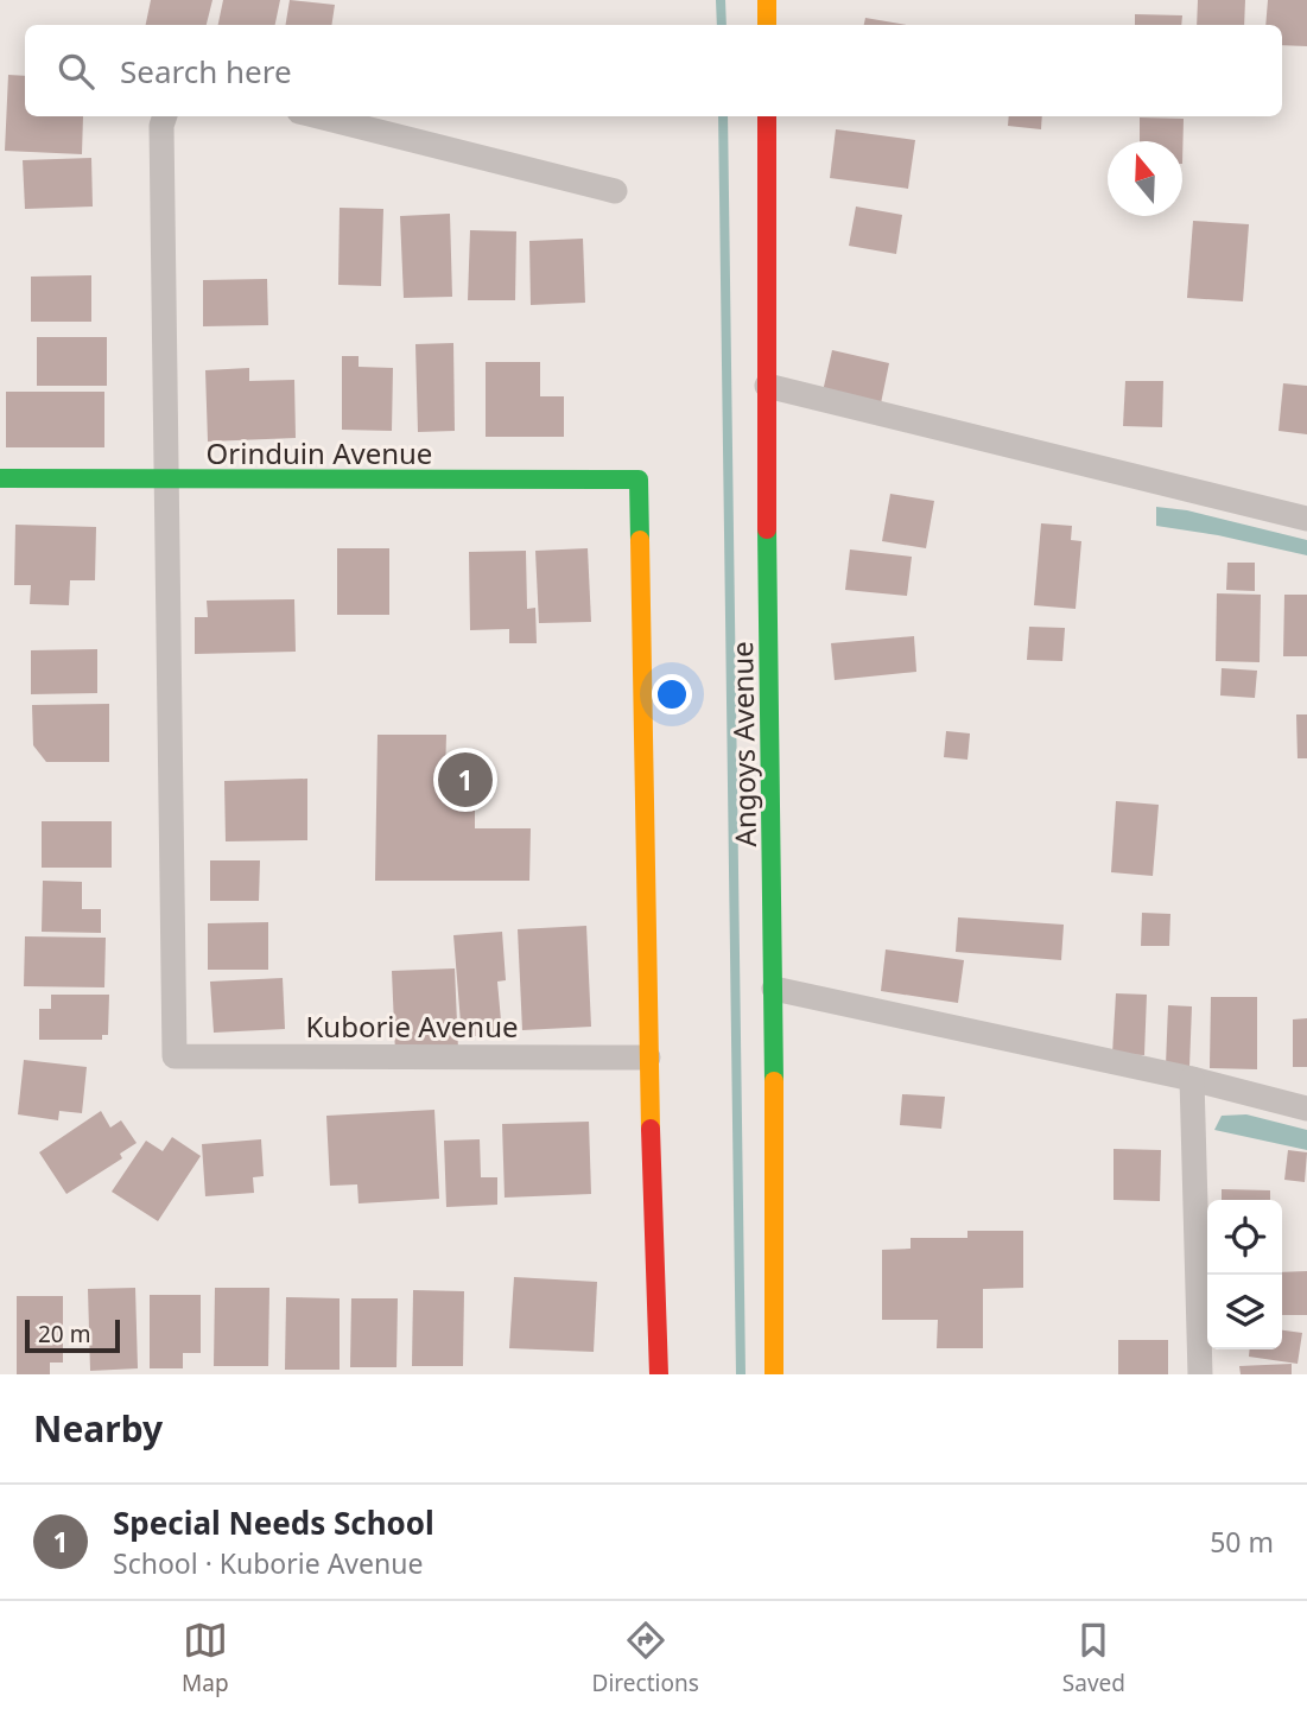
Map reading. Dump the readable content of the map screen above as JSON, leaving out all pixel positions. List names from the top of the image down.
{
  "streets": {
    "street": ["Orinduin Avenue", "Angoys Avenue", "Kuborie Avenue"]
  },
  "crossings": [
    ["Orinduin Avenue", "Kuborie Avenue"]
  ],
  "scale_bar": "20 m",
  "north": "top",
  "page": {
    "search": "Search here",
    "pins": "1",
    "scale": "20 m",
    "heading": "Nearby",
    "list": [
      {
        "mark": "1",
        "name": "Special Needs School",
        "note": "School · Kuborie Avenue",
        "value": "50 m"
      }
    ],
    "nav": ["Map", "Directions", "Saved"]
  }
}
